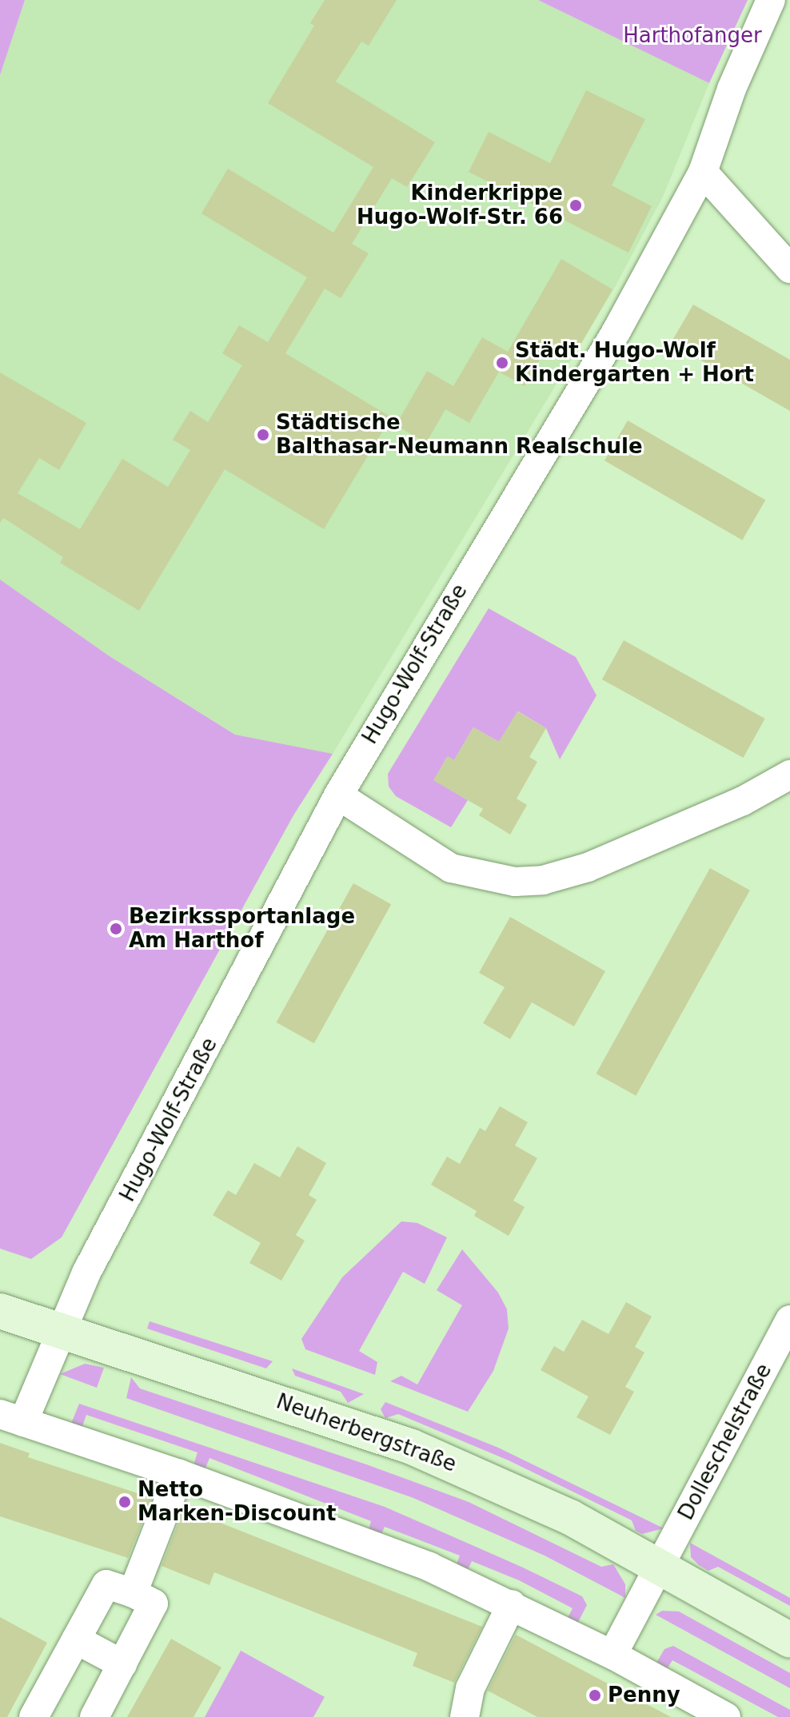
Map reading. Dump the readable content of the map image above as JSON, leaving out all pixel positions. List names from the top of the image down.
{
  "streets": {
    "main road": ["Neuherbergstraße"],
    "street": ["Hugo-Wolf-Straße", "Dolleschelstraße"]
  },
  "crossings": [
    ["Hugo-Wolf-Straße", "Neuherbergstraße"],
    ["Neuherbergstraße", "Dolleschelstraße"]
  ],
  "parks": ["Harthofanger"],
  "places": [
    "Kinderkrippe Hugo-Wolf-Str. 66",
    "Städt. Hugo-Wolf Kindergarten + Hort",
    "Städtische Balthasar-Neumann Realschule",
    "Bezirkssportanlage Am Harthof",
    "Netto Marken-Discount",
    "Penny"
  ]
}
